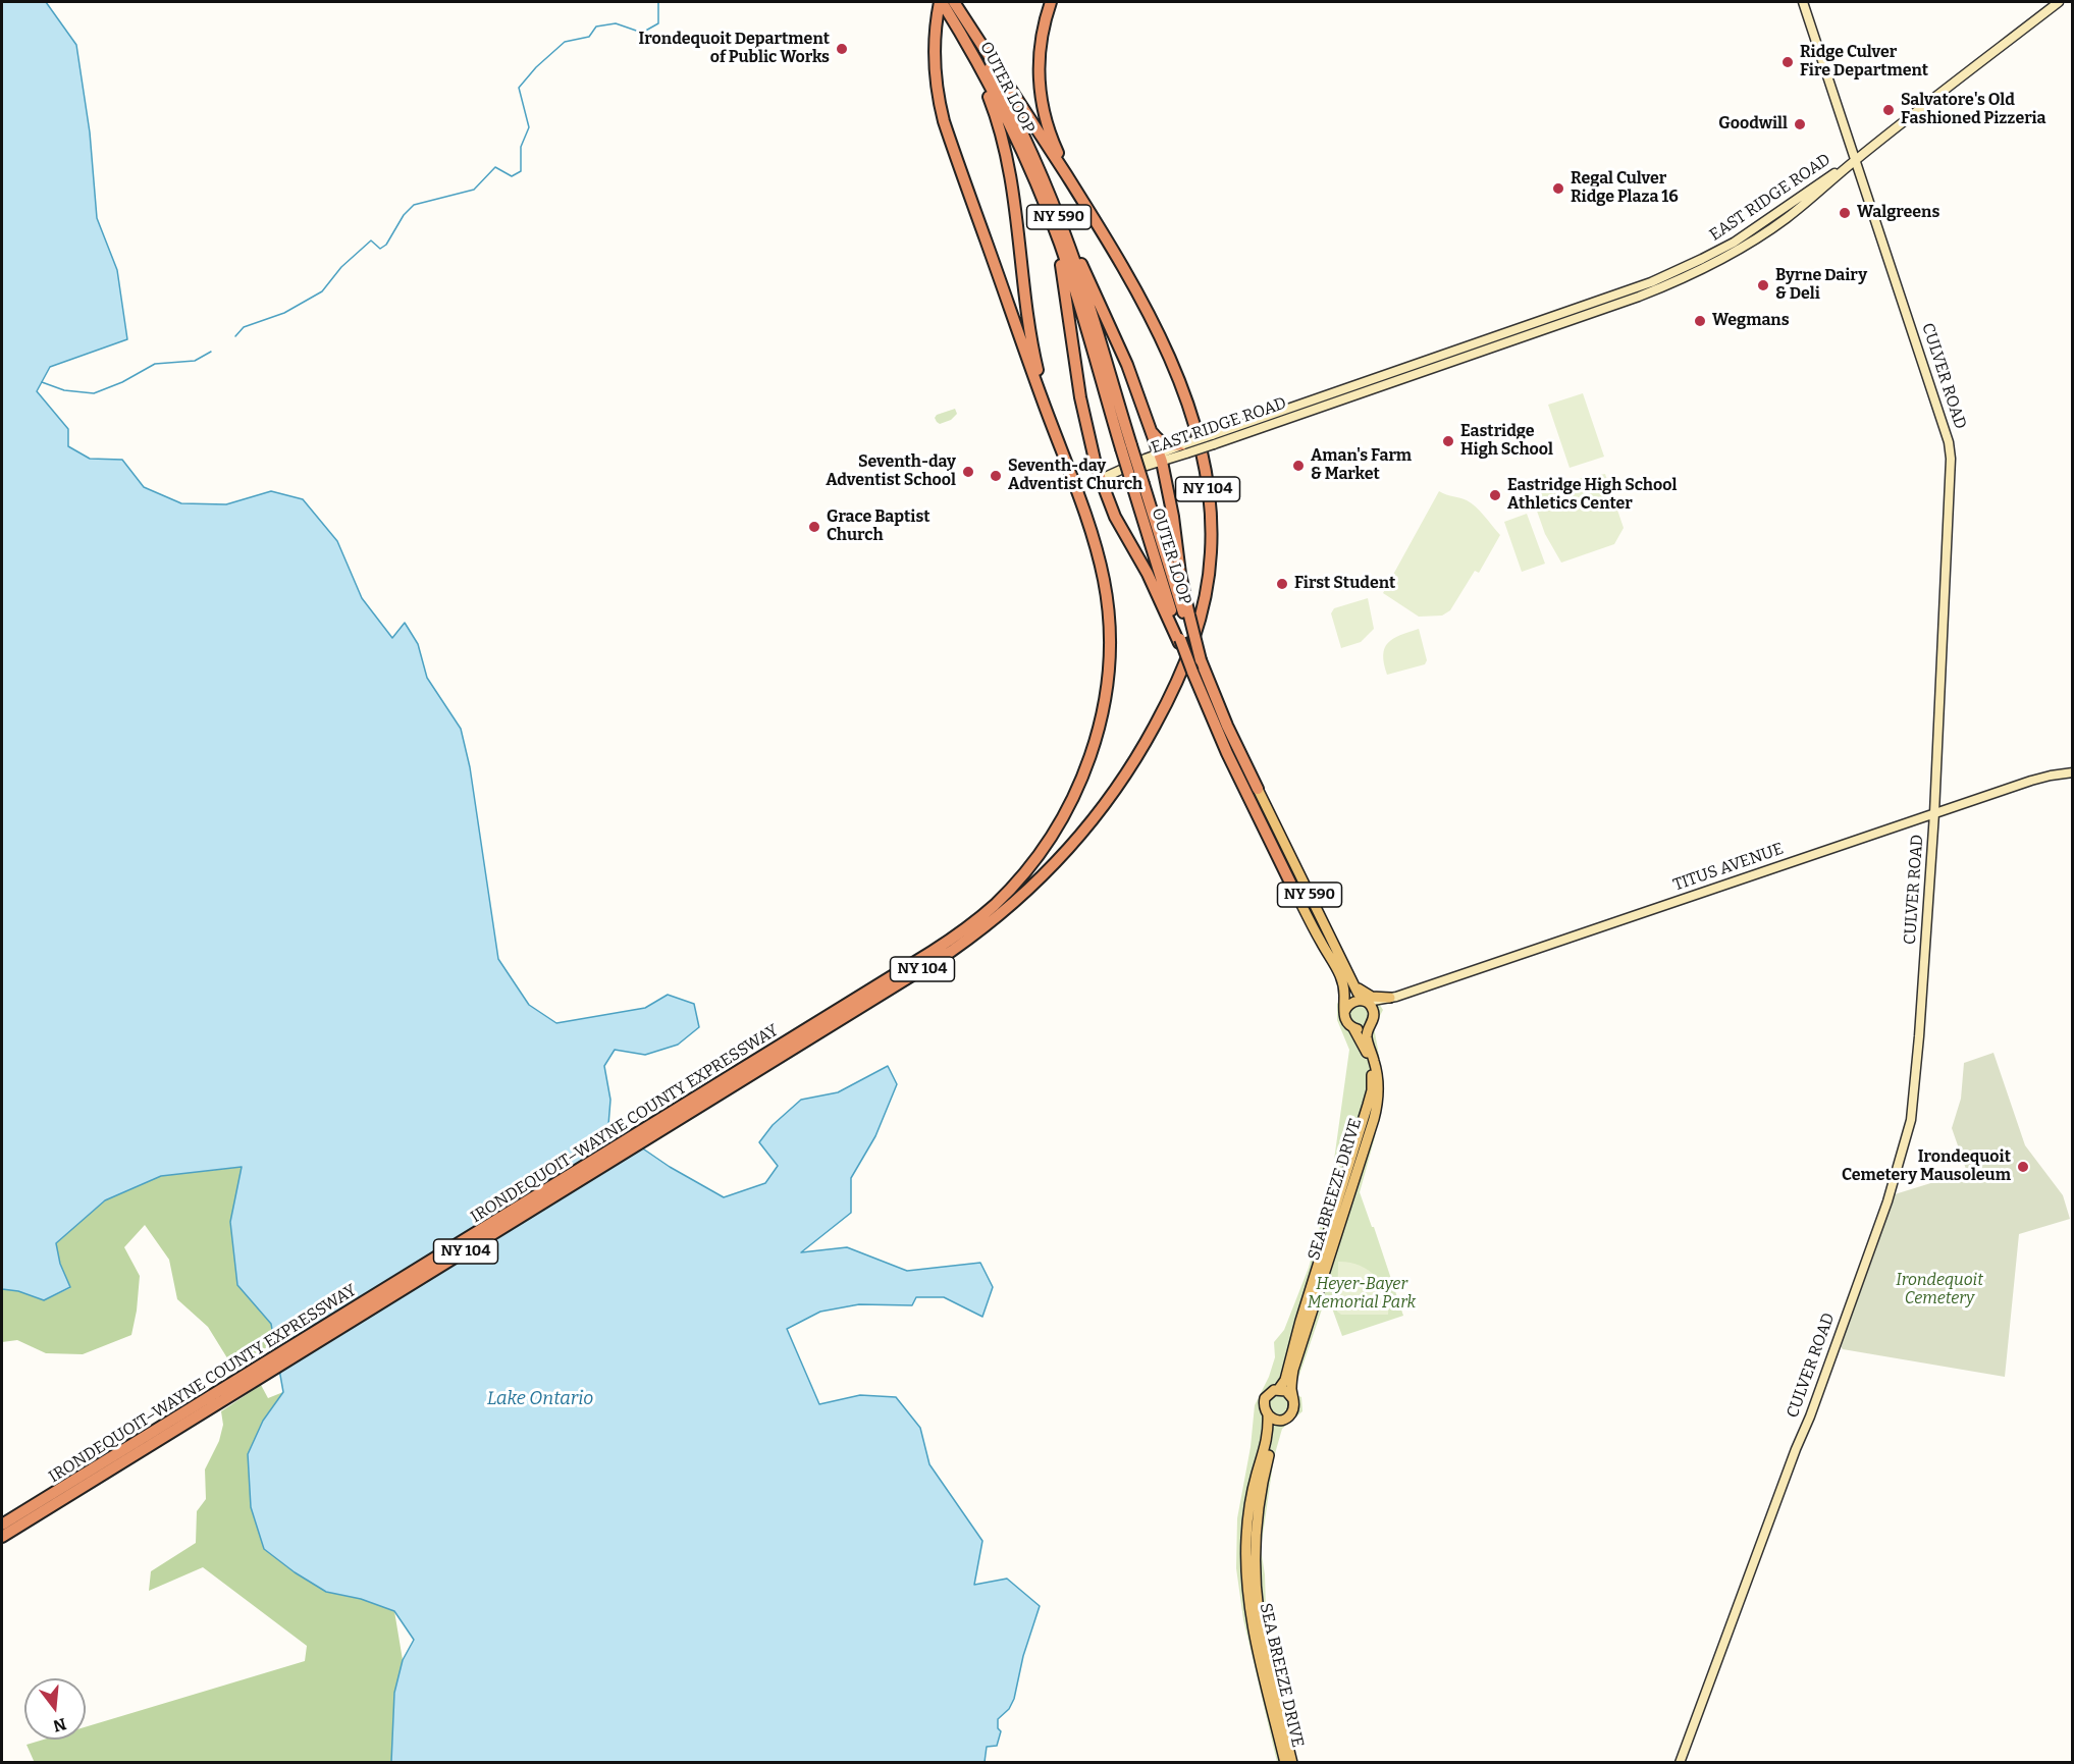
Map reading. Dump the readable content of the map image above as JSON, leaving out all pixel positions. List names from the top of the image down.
{
  "streets": {
    "highway": [
      "OUTER LOOP",
      "NY 590",
      "NY 104",
      "IRONDEQUOIT–WAYNE COUNTY EXPRESSWAY"
    ],
    "main road": [
      "EAST RIDGE ROAD",
      "CULVER ROAD",
      "TITUS AVENUE",
      "SEA BREEZE DRIVE"
    ]
  },
  "crossings": [
    ["OUTER LOOP", "NY 590"],
    ["OUTER LOOP", "NY 104"],
    ["OUTER LOOP", "TITUS AVENUE"],
    ["OUTER LOOP", "SEA BREEZE DRIVE"],
    ["EAST RIDGE ROAD", "CULVER ROAD"],
    ["NY 590", "TITUS AVENUE"],
    ["NY 590", "SEA BREEZE DRIVE"],
    ["CULVER ROAD", "TITUS AVENUE"],
    ["NY 104", "IRONDEQUOIT–WAYNE COUNTY EXPRESSWAY"],
    ["TITUS AVENUE", "SEA BREEZE DRIVE"]
  ],
  "water": ["Lake Ontario"],
  "parks": ["Irondequoit Cemetery", "Heyer-Bayer Memorial Park"],
  "places": [
    "Irondequoit Department of Public Works",
    "Ridge Culver Fire Department",
    "Salvatore's Old Fashioned Pizzeria",
    "Goodwill",
    "Regal Culver Ridge Plaza 16",
    "Walgreens",
    "Byrne Dairy & Deli",
    "Wegmans",
    "Eastridge High School",
    "Aman's Farm & Market",
    "Seventh-day Adventist School",
    "Seventh-day Adventist Church",
    "Eastridge High School Athletics Center",
    "Grace Baptist Church",
    "First Student",
    "Irondequoit Cemetery Mausoleum"
  ],
  "north": "bottom"
}
